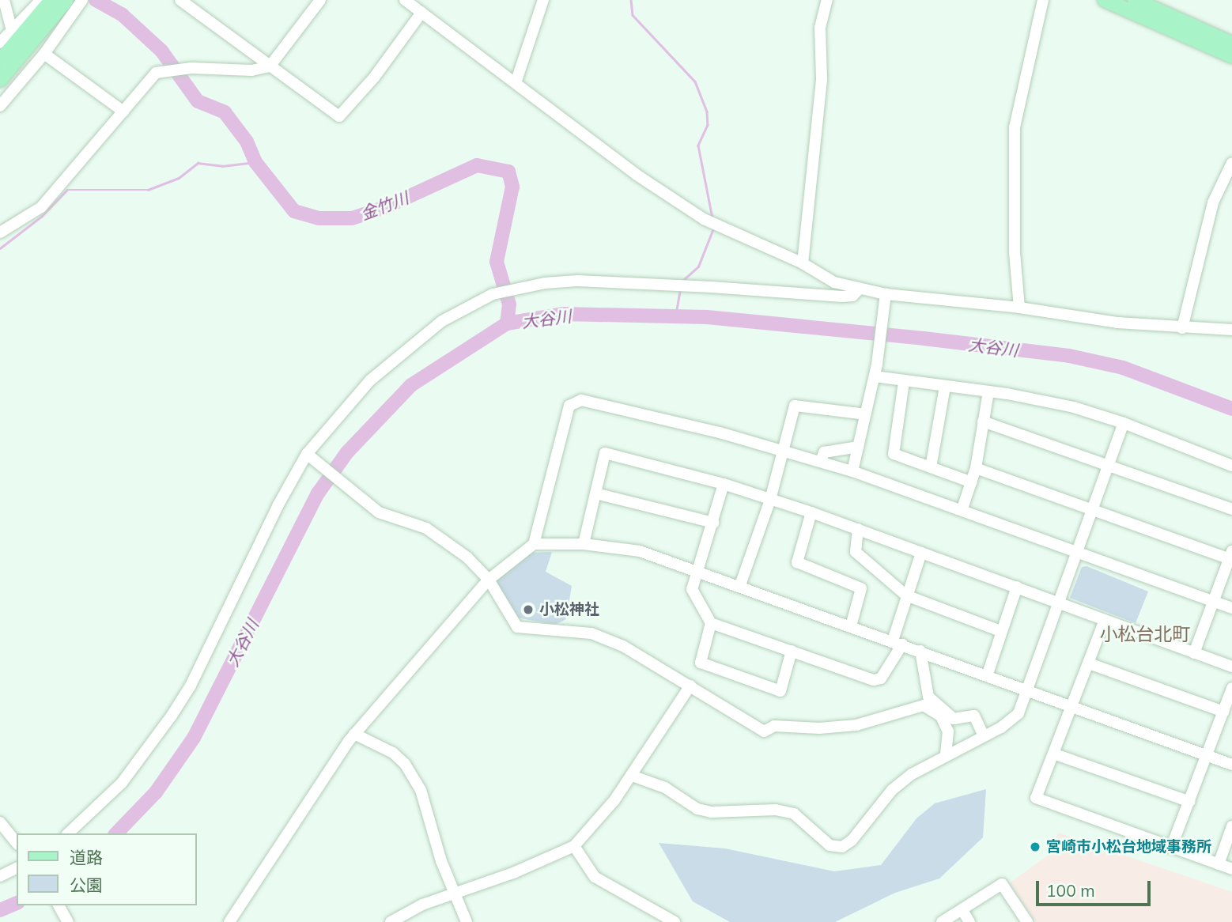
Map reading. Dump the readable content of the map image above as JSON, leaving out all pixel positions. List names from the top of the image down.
{
  "districts": ["小松台北町"],
  "water": ["金竹川", "大谷川"],
  "places": ["小松神社", "宮崎市小松台地域事務所"],
  "legend": ["道路", "公園"],
  "scale_bar": "100 m"
}
